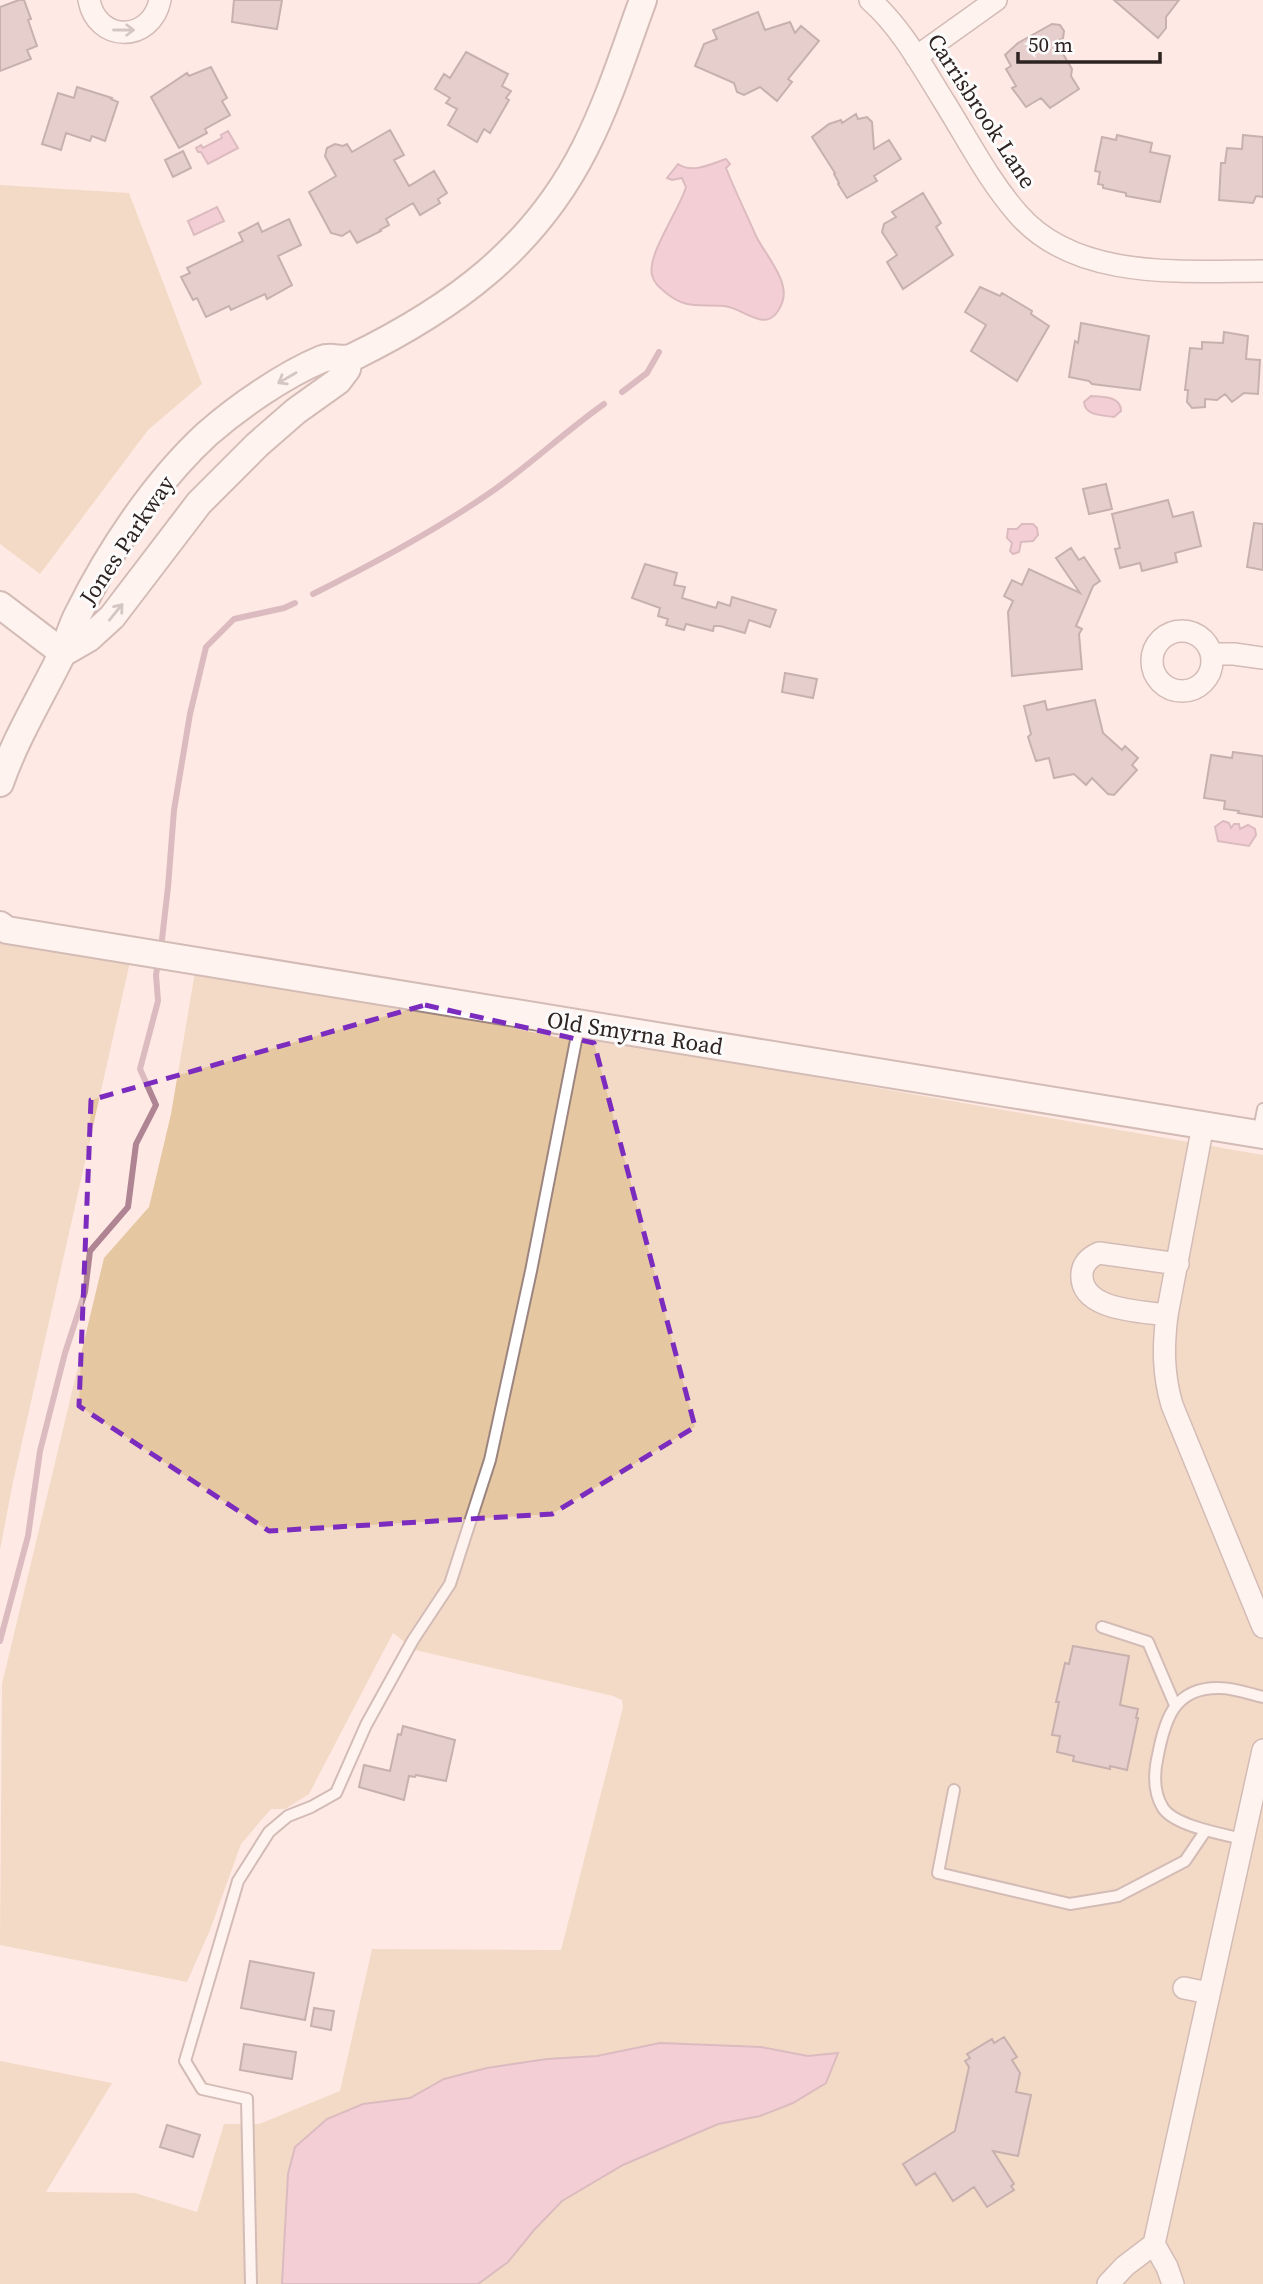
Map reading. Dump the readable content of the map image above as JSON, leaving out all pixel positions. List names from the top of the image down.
{
  "streets": {
    "street": ["Carrisbrook Lane", "Jones Parkway", "Old Smyrna Road"]
  },
  "scale_bar": "50 m"
}
